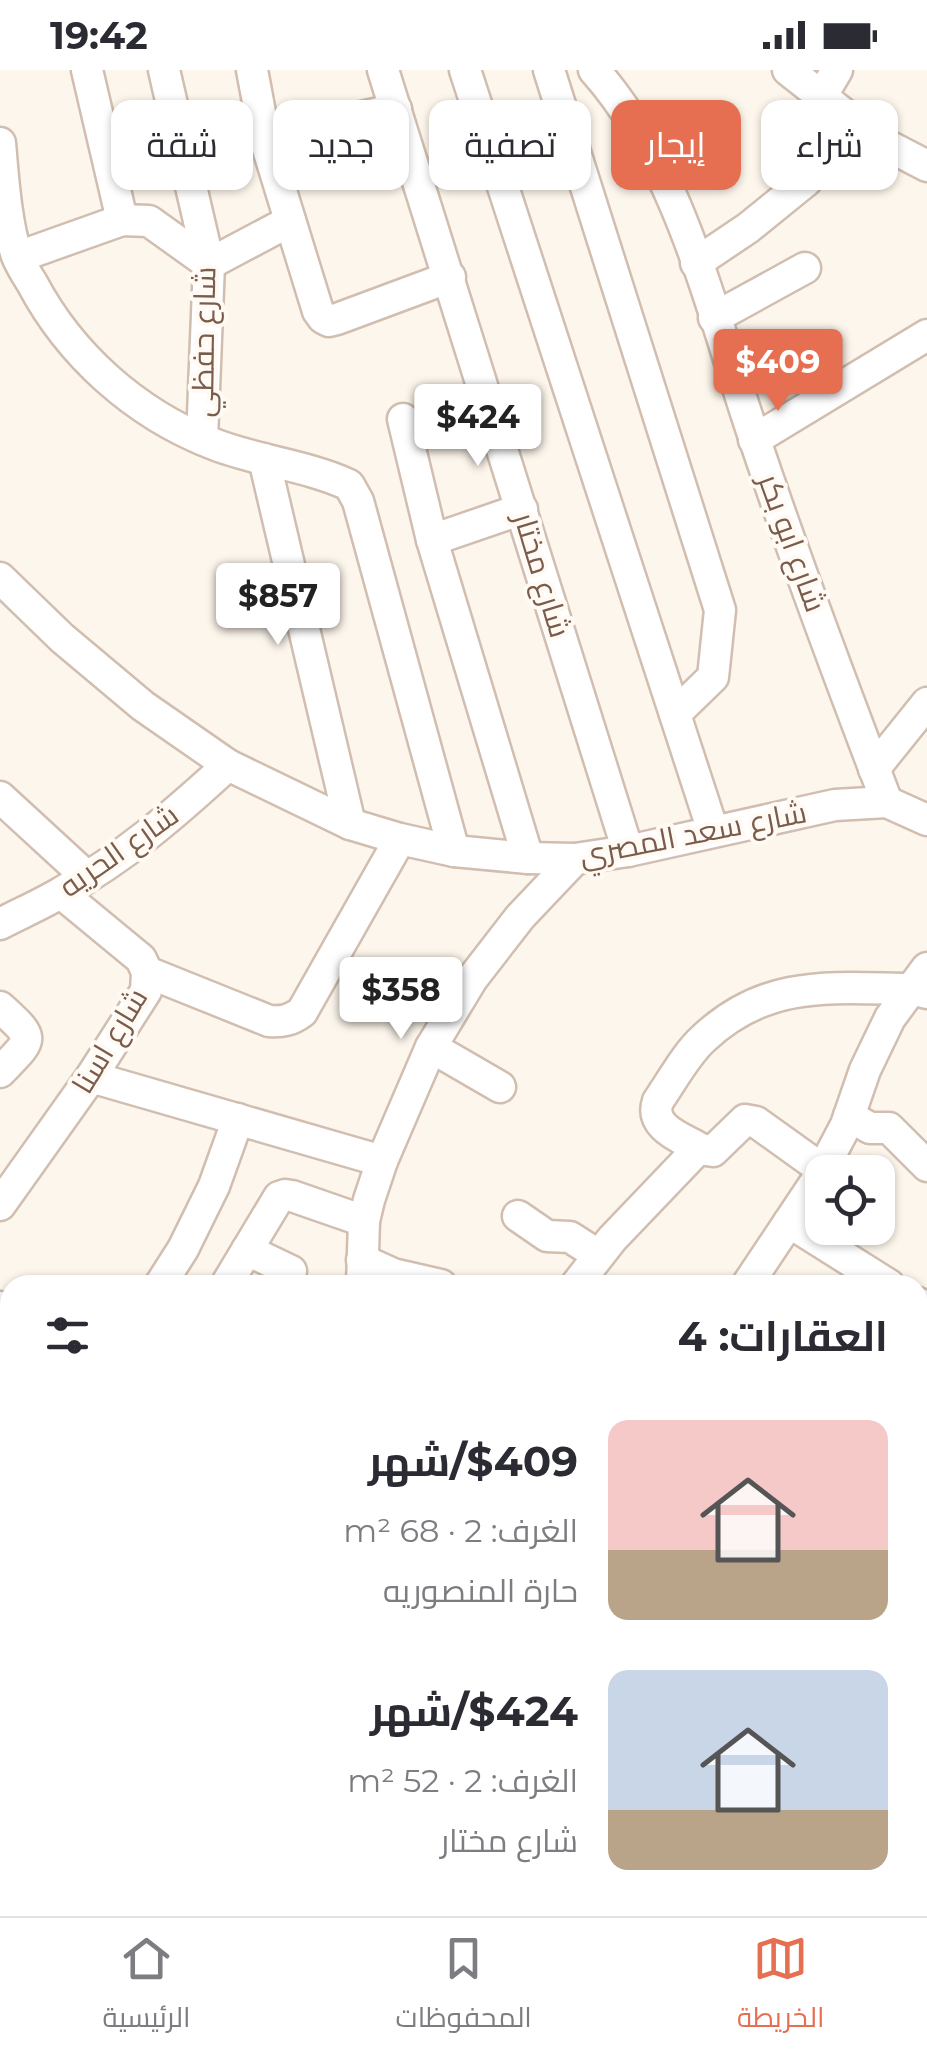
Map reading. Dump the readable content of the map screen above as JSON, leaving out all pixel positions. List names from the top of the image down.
{
  "streets": {
    "street": [
      "شارع حفظي",
      "شارع ابو بكر",
      "شارع مختار",
      "شارع سعد المصري",
      "شارع الحريه",
      "شارع اسنا"
    ]
  },
  "crossings": [
    ["شارع ابو بكر", "شارع سعد المصري"],
    ["شارع مختار", "شارع سعد المصري"],
    ["شارع سعد المصري", "شارع الحريه"],
    ["شارع الحريه", "شارع اسنا"]
  ],
  "page": {
    "status": "19:42",
    "chip": [
      "شراء",
      "إيجار",
      "تصفية",
      "جديد",
      "شقة"
    ],
    "price": [
      "$409",
      "$424",
      "$857",
      "$358"
    ],
    "heading": "العقارات: 4",
    "list": [
      {
        "name": "$409/شهر",
        "note": "الغرف: 2 · 68 m² · حارة المنصوريه"
      },
      {
        "name": "$424/شهر",
        "note": "الغرف: 2 · 52 m² · شارع مختار"
      }
    ],
    "tabs": ["الخريطة", "المحفوظات", "الرئيسية"]
  }
}
